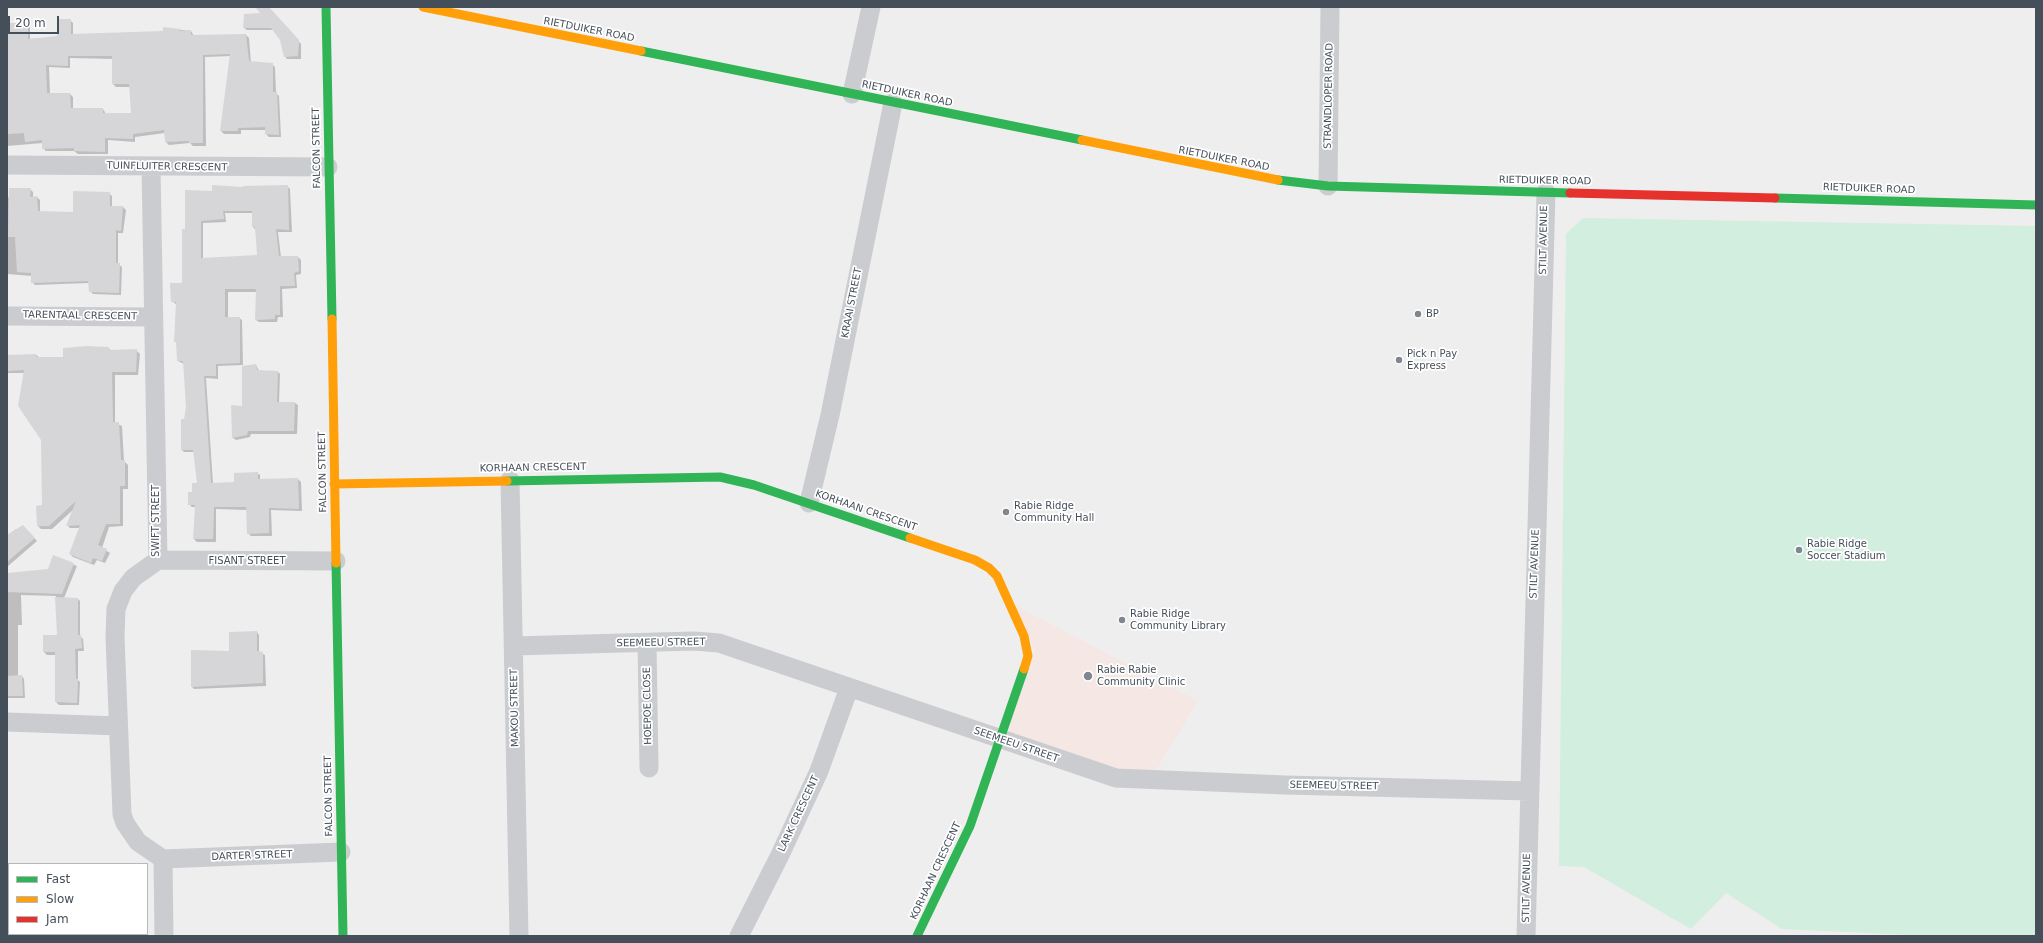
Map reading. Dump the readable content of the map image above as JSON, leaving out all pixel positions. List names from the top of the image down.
{
  "streets": {
    "street": [
      "RIETDUIKER ROAD",
      "STRANDLOPER ROAD",
      "FALCON STREET",
      "TUINFLUITER CRESCENT",
      "STILT AVENUE",
      "KRAAI STREET",
      "TARENTAAL CRESCENT",
      "KORHAAN CRESCENT",
      "SWIFT STREET",
      "FISANT STREET",
      "SEEMEEU STREET",
      "HOEPOE CLOSE",
      "MAKOU STREET",
      "LARK CRESCENT",
      "DARTER STREET"
    ]
  },
  "crossings": [
    ["RIETDUIKER ROAD", "STRANDLOPER ROAD"],
    ["RIETDUIKER ROAD", "STILT AVENUE"],
    ["RIETDUIKER ROAD", "KRAAI STREET"],
    ["FALCON STREET", "TUINFLUITER CRESCENT"],
    ["FALCON STREET", "KORHAAN CRESCENT"],
    ["FALCON STREET", "FISANT STREET"],
    ["FALCON STREET", "DARTER STREET"],
    ["TUINFLUITER CRESCENT", "SWIFT STREET"],
    ["STILT AVENUE", "SEEMEEU STREET"],
    ["KRAAI STREET", "KORHAAN CRESCENT"],
    ["TARENTAAL CRESCENT", "SWIFT STREET"],
    ["KORHAAN CRESCENT", "SEEMEEU STREET"],
    ["KORHAAN CRESCENT", "MAKOU STREET"],
    ["SWIFT STREET", "FISANT STREET"],
    ["SWIFT STREET", "DARTER STREET"],
    ["SEEMEEU STREET", "HOEPOE CLOSE"],
    ["SEEMEEU STREET", "MAKOU STREET"],
    ["SEEMEEU STREET", "LARK CRESCENT"]
  ],
  "places": [
    "BP",
    "Pick n Pay Express",
    "Rabie Ridge Community Hall",
    "Rabie Ridge Soccer Stadium",
    "Rabie Ridge Community Library",
    "Rabie Rabie Community Clinic"
  ],
  "legend": ["Fast", "Slow", "Jam"],
  "scale_bar": "20 m"
}
